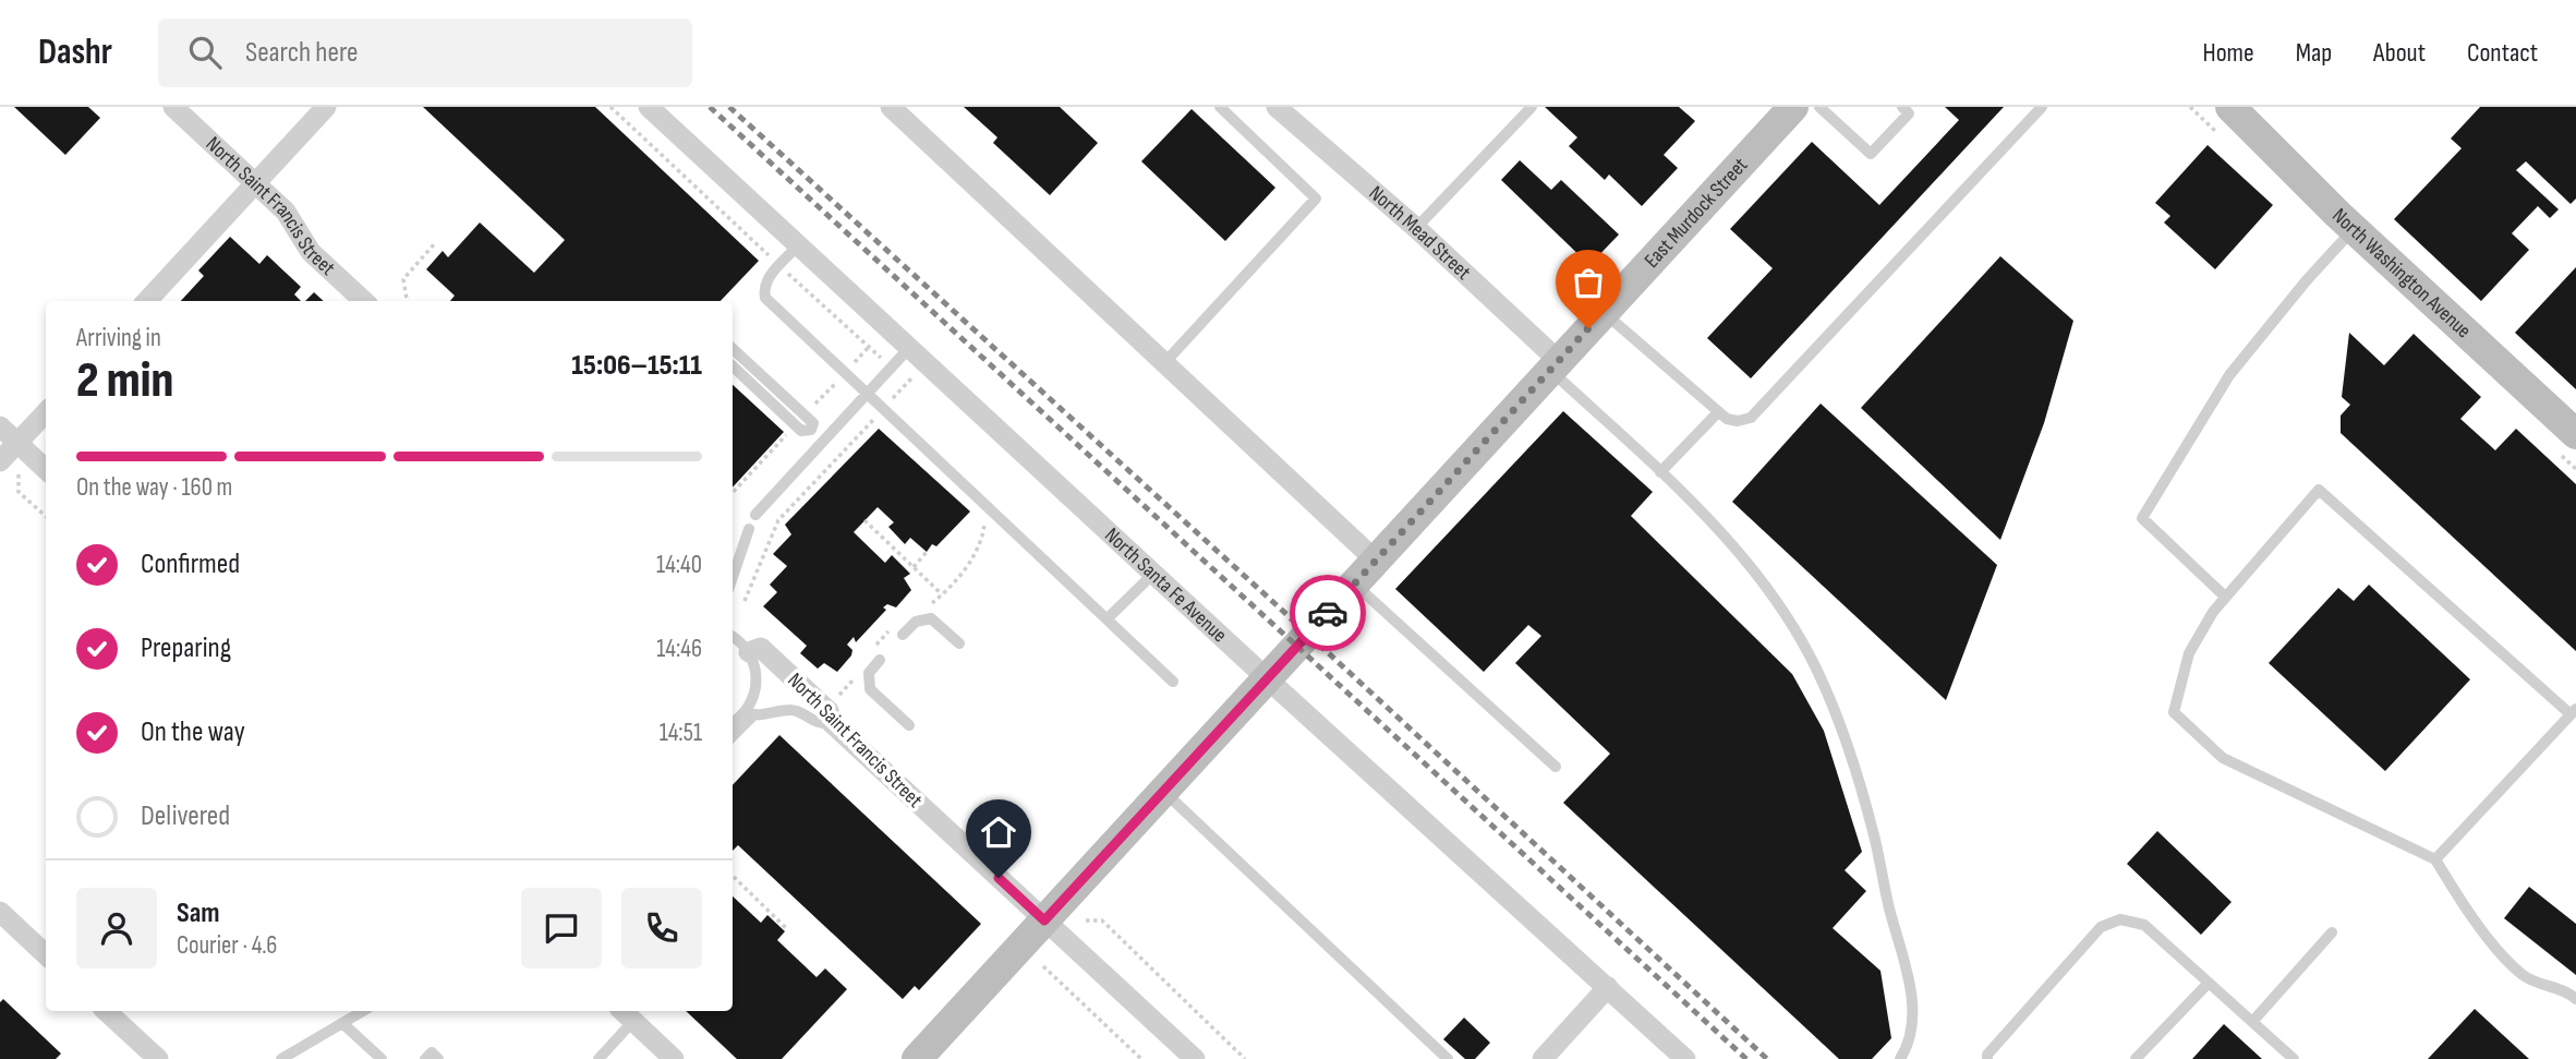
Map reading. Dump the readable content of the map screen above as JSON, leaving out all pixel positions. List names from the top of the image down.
{
  "streets": {
    "street": [
      "North Saint Francis Street",
      "East Murdock Street",
      "North Mead Street",
      "North Washington Avenue",
      "North Santa Fe Avenue"
    ]
  },
  "crossings": [
    ["North Saint Francis Street", "East Murdock Street"],
    ["East Murdock Street", "North Mead Street"],
    ["East Murdock Street", "North Santa Fe Avenue"]
  ],
  "page": {
    "header": "Dashr",
    "search": "Search here",
    "nav": [
      "Home",
      "Map",
      "About",
      "Contact"
    ],
    "heading": ["2 min", "Arriving in", "15:06–15:11"],
    "panel": ["Sam", "Courier · 4.6"],
    "bar": "On the way · 160 m",
    "list": [
      ["Confirmed", "14:40"],
      ["Preparing", "14:46"],
      ["On the way", "14:51"],
      "Delivered"
    ]
  }
}
